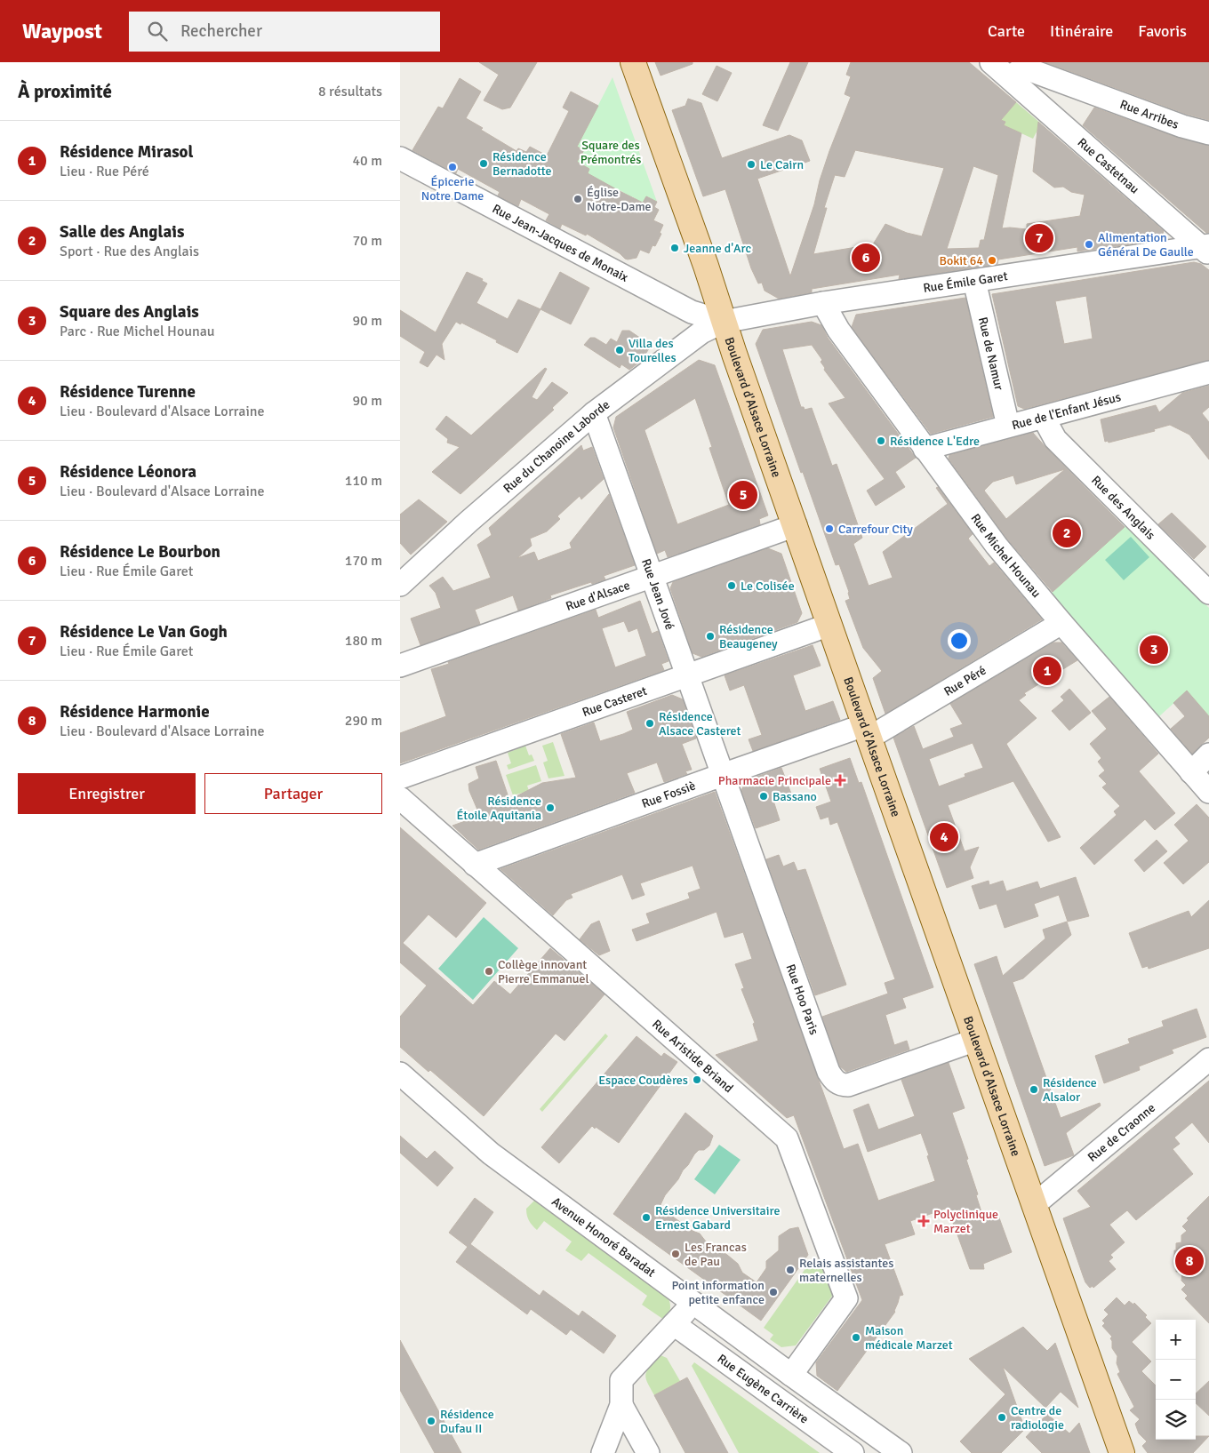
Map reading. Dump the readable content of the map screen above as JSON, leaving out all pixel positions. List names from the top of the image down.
{
  "streets": {
    "main road": ["Boulevard d'Alsace Lorraine"],
    "street": [
      "Rue Arribes",
      "Rue Castetnau",
      "Rue Jean-Jacques de Monaix",
      "Rue Émile Garet",
      "Rue de Namur",
      "Rue de l'Enfant Jésus",
      "Rue du Chanoine Laborde",
      "Rue des Anglais",
      "Rue Michel Hounau",
      "Rue Jean Jové",
      "Rue d'Alsace",
      "Rue Péré",
      "Rue Casteret",
      "Rue Fossiè",
      "Rue Hoo Paris",
      "Rue Aristide Briand",
      "Rue de Craonne",
      "Avenue Honoré Baradat",
      "Rue Eugène Carrière"
    ]
  },
  "crossings": [
    ["Rue Arribes", "Rue Castetnau"],
    ["Rue Castetnau", "Rue Émile Garet"],
    ["Rue Jean-Jacques de Monaix", "Rue Émile Garet"],
    ["Rue Jean-Jacques de Monaix", "Boulevard d'Alsace Lorraine"],
    ["Rue Jean-Jacques de Monaix", "Rue du Chanoine Laborde"],
    ["Rue Émile Garet", "Rue de Namur"],
    ["Rue Émile Garet", "Boulevard d'Alsace Lorraine"],
    ["Rue Émile Garet", "Rue du Chanoine Laborde"],
    ["Rue Émile Garet", "Rue Michel Hounau"],
    ["Rue de Namur", "Rue de l'Enfant Jésus"],
    ["Boulevard d'Alsace Lorraine", "Rue du Chanoine Laborde"],
    ["Boulevard d'Alsace Lorraine", "Rue d'Alsace"],
    ["Boulevard d'Alsace Lorraine", "Rue Péré"],
    ["Boulevard d'Alsace Lorraine", "Rue Casteret"],
    ["Boulevard d'Alsace Lorraine", "Rue Fossiè"],
    ["Boulevard d'Alsace Lorraine", "Rue Hoo Paris"],
    ["Boulevard d'Alsace Lorraine", "Rue de Craonne"],
    ["Rue de l'Enfant Jésus", "Rue des Anglais"],
    ["Rue de l'Enfant Jésus", "Rue Michel Hounau"],
    ["Rue du Chanoine Laborde", "Rue Jean Jové"],
    ["Rue Michel Hounau", "Rue Péré"],
    ["Rue Jean Jové", "Rue d'Alsace"],
    ["Rue Jean Jové", "Rue Casteret"],
    ["Rue Jean Jové", "Rue Fossiè"],
    ["Rue Jean Jové", "Rue Hoo Paris"],
    ["Rue Péré", "Rue Fossiè"],
    ["Rue Fossiè", "Rue Hoo Paris"],
    ["Rue Fossiè", "Rue Aristide Briand"],
    ["Rue Aristide Briand", "Avenue Honoré Baradat"]
  ],
  "parks": ["Square des Prémontrés"],
  "places": {
    "other": [
      "Résidence Bernadotte",
      "Le Cairn",
      "Épicerie Notre Dame",
      "Église Notre-Dame",
      "Alimentation Général De Gaulle",
      "Jeanne d'Arc",
      "Bokit 64",
      "Villa des Tourelles",
      "Résidence L'Edre",
      "Carrefour City",
      "Le Colisée",
      "Résidence Beaugeney",
      "Résidence Alsace Casteret",
      "Bassano",
      "Résidence Étoile Aquitania",
      "Collège innovant Pierre Emmanuel",
      "Espace Coudères",
      "Résidence Alsalor",
      "Résidence Universitaire Ernest Gabard",
      "Les Francas de Pau",
      "Relais assistantes maternelles",
      "Point information petite enfance",
      "Maison médicale Marzet",
      "Centre de radiologie",
      "Résidence Dufau II"
    ],
    "health": ["Pharmacie Principale", "Polyclinique Marzet"]
  },
  "page": {
    "header": "Waypost",
    "search": "Rechercher",
    "nav": ["Carte", "Itinéraire", "Favoris"],
    "heading": ["À proximité", "8 résultats"],
    "list": [
      {
        "mark": "1",
        "name": "Résidence Mirasol",
        "note": "Lieu · Rue Péré",
        "value": "40 m"
      },
      {
        "mark": "2",
        "name": "Salle des Anglais",
        "note": "Sport · Rue des Anglais",
        "value": "70 m"
      },
      {
        "mark": "3",
        "name": "Square des Anglais",
        "note": "Parc · Rue Michel Hounau",
        "value": "90 m"
      },
      {
        "mark": "4",
        "name": "Résidence Turenne",
        "note": "Lieu · Boulevard d'Alsace Lorraine",
        "value": "90 m"
      },
      {
        "mark": "5",
        "name": "Résidence Léonora",
        "note": "Lieu · Boulevard d'Alsace Lorraine",
        "value": "110 m"
      },
      {
        "mark": "6",
        "name": "Résidence Le Bourbon",
        "note": "Lieu · Rue Émile Garet",
        "value": "170 m"
      },
      {
        "mark": "7",
        "name": "Résidence Le Van Gogh",
        "note": "Lieu · Rue Émile Garet",
        "value": "180 m"
      },
      {
        "mark": "8",
        "name": "Résidence Harmonie",
        "note": "Lieu · Boulevard d'Alsace Lorraine",
        "value": "290 m"
      }
    ],
    "pins": [
      "7",
      "6",
      "5",
      "2",
      "3",
      "1",
      "4",
      "8"
    ],
    "buttons": ["Enregistrer", "Partager"],
    "map_buttons": ["+", "−"]
  }
}
